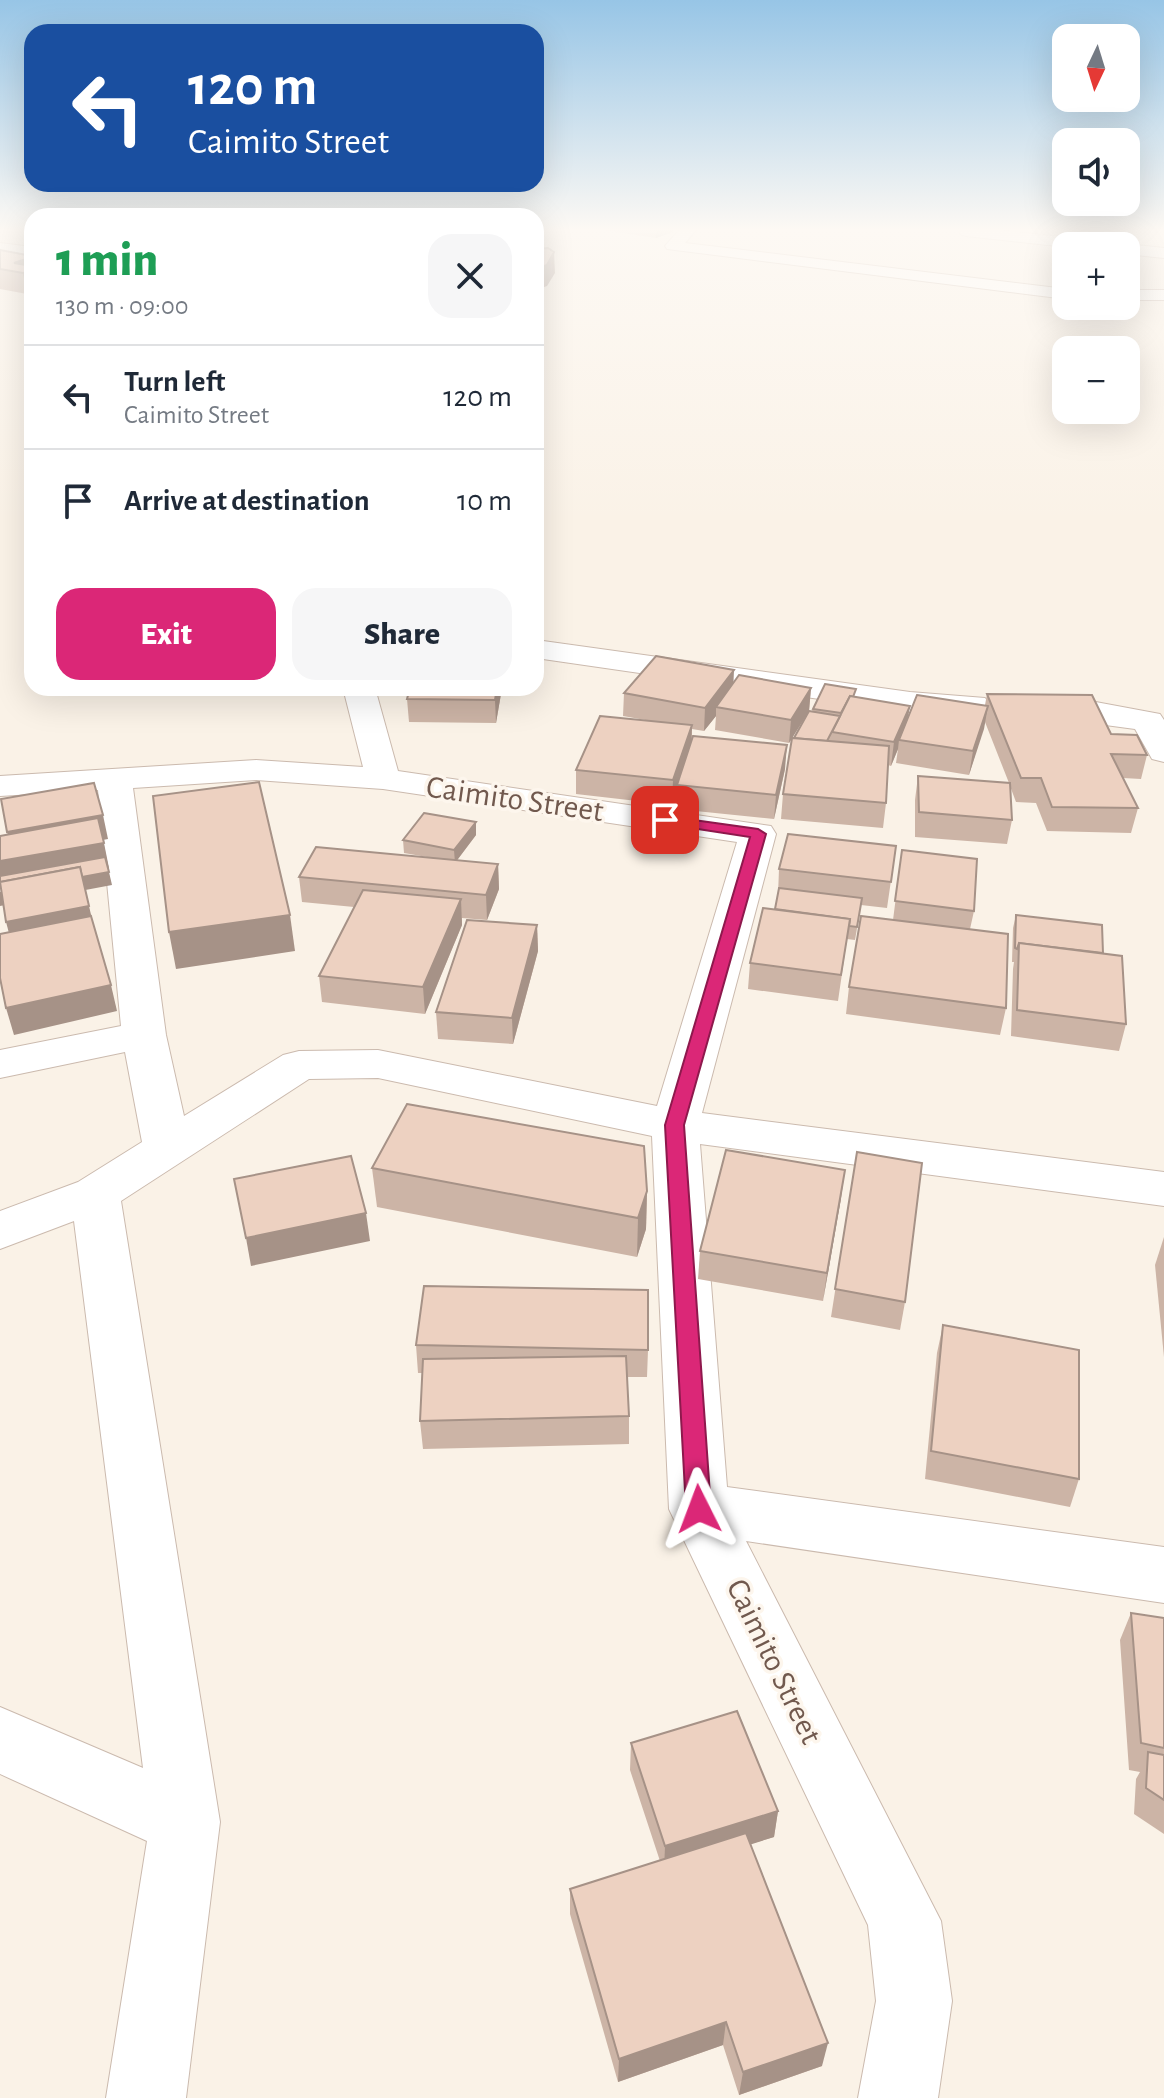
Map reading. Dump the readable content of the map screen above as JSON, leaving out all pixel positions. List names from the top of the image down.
{
  "streets": {
    "street": ["Caimito Street"]
  },
  "north": "bottom",
  "page": {
    "map_buttons": ["+", "−"],
    "turn": ["120 m", "Caimito Street"],
    "heading": ["1 min", "130 m · 09:00"],
    "list": [
      {
        "name": "Turn left",
        "note": "Caimito Street",
        "value": "120 m"
      },
      {
        "name": "Arrive at destination",
        "value": "10 m"
      }
    ],
    "buttons": ["Exit", "Share"]
  }
}
